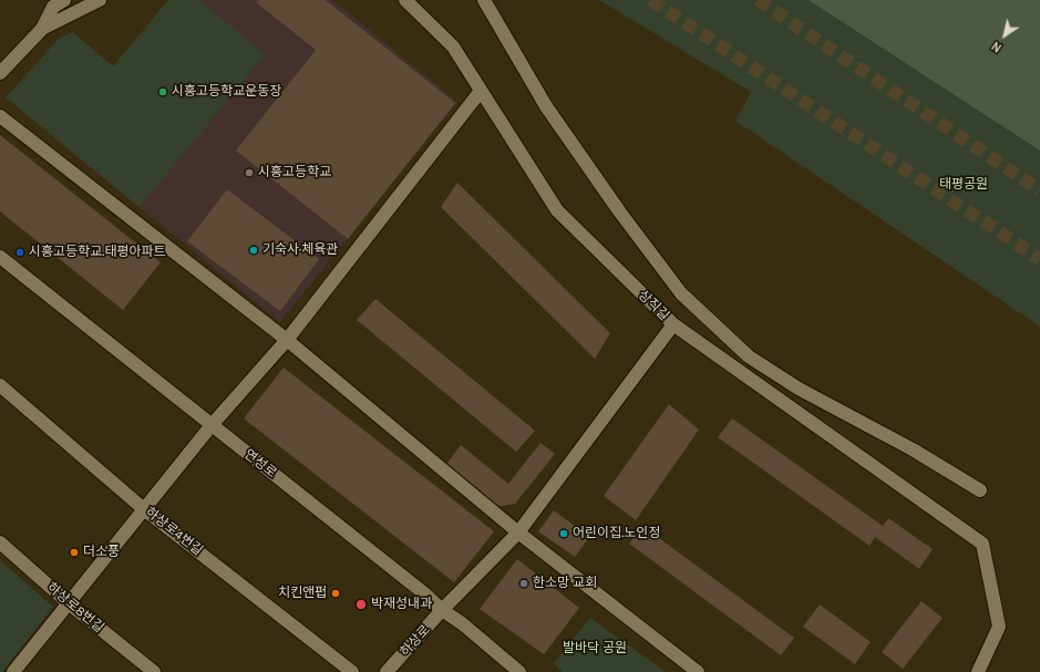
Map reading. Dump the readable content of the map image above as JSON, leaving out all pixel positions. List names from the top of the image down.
{
  "streets": {
    "street": [
      "상직길",
      "연성로",
      "하상로4번길",
      "하상로8번길",
      "하상로"
    ]
  },
  "crossings": [
    ["상직길", "연성로"],
    ["상직길", "하상로"],
    ["연성로", "하상로"]
  ],
  "parks": ["태평공원", "발바닥 공원"],
  "places": [
    "시흥고등학교운동장",
    "시흥고등학교",
    "기숙사·체육관",
    "시흥고등학교.태평아파트",
    "어린이집.노인정",
    "더소풍",
    "한소망 교회",
    "치킨앤펍",
    "박재성내과"
  ],
  "north": "bottom left"
}
